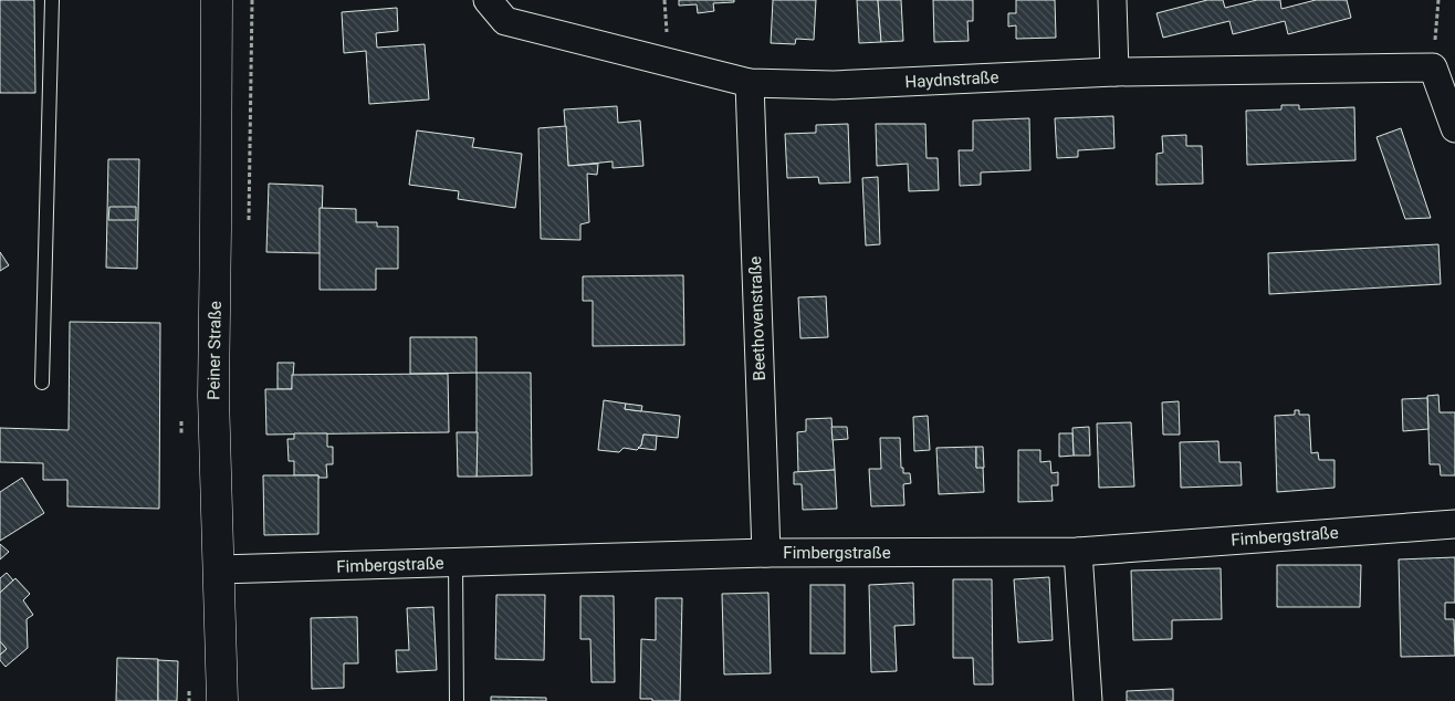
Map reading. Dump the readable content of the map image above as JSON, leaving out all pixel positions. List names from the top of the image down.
{
  "streets": {
    "main road": ["Peiner Straße"],
    "street": ["Haydnstraße", "Beethovenstraße", "Fimbergstraße"]
  },
  "crossings": [
    ["Haydnstraße", "Beethovenstraße"],
    ["Beethovenstraße", "Fimbergstraße"],
    ["Peiner Straße", "Fimbergstraße"]
  ]
}
